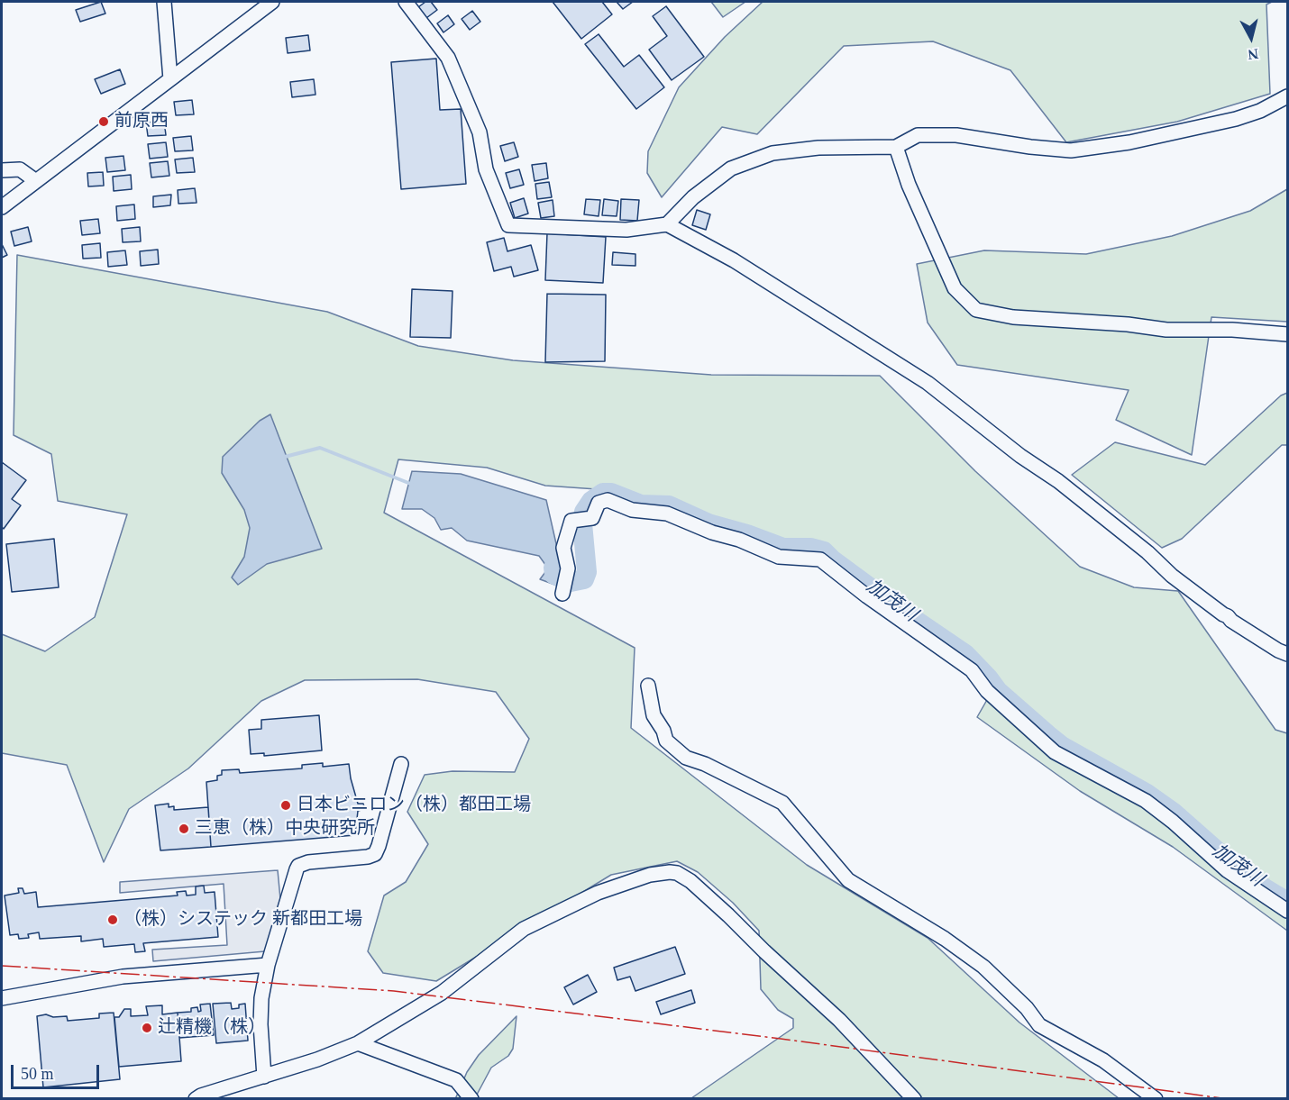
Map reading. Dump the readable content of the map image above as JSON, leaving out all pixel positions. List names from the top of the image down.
{
  "water": ["加茂川"],
  "places": [
    "前原西",
    "日本ビニロン（株）都田工場",
    "三恵（株）中央研究所",
    "（株）システック 新都田工場",
    "辻精機（株）"
  ],
  "scale_bar": "50 m",
  "north": "bottom"
}
